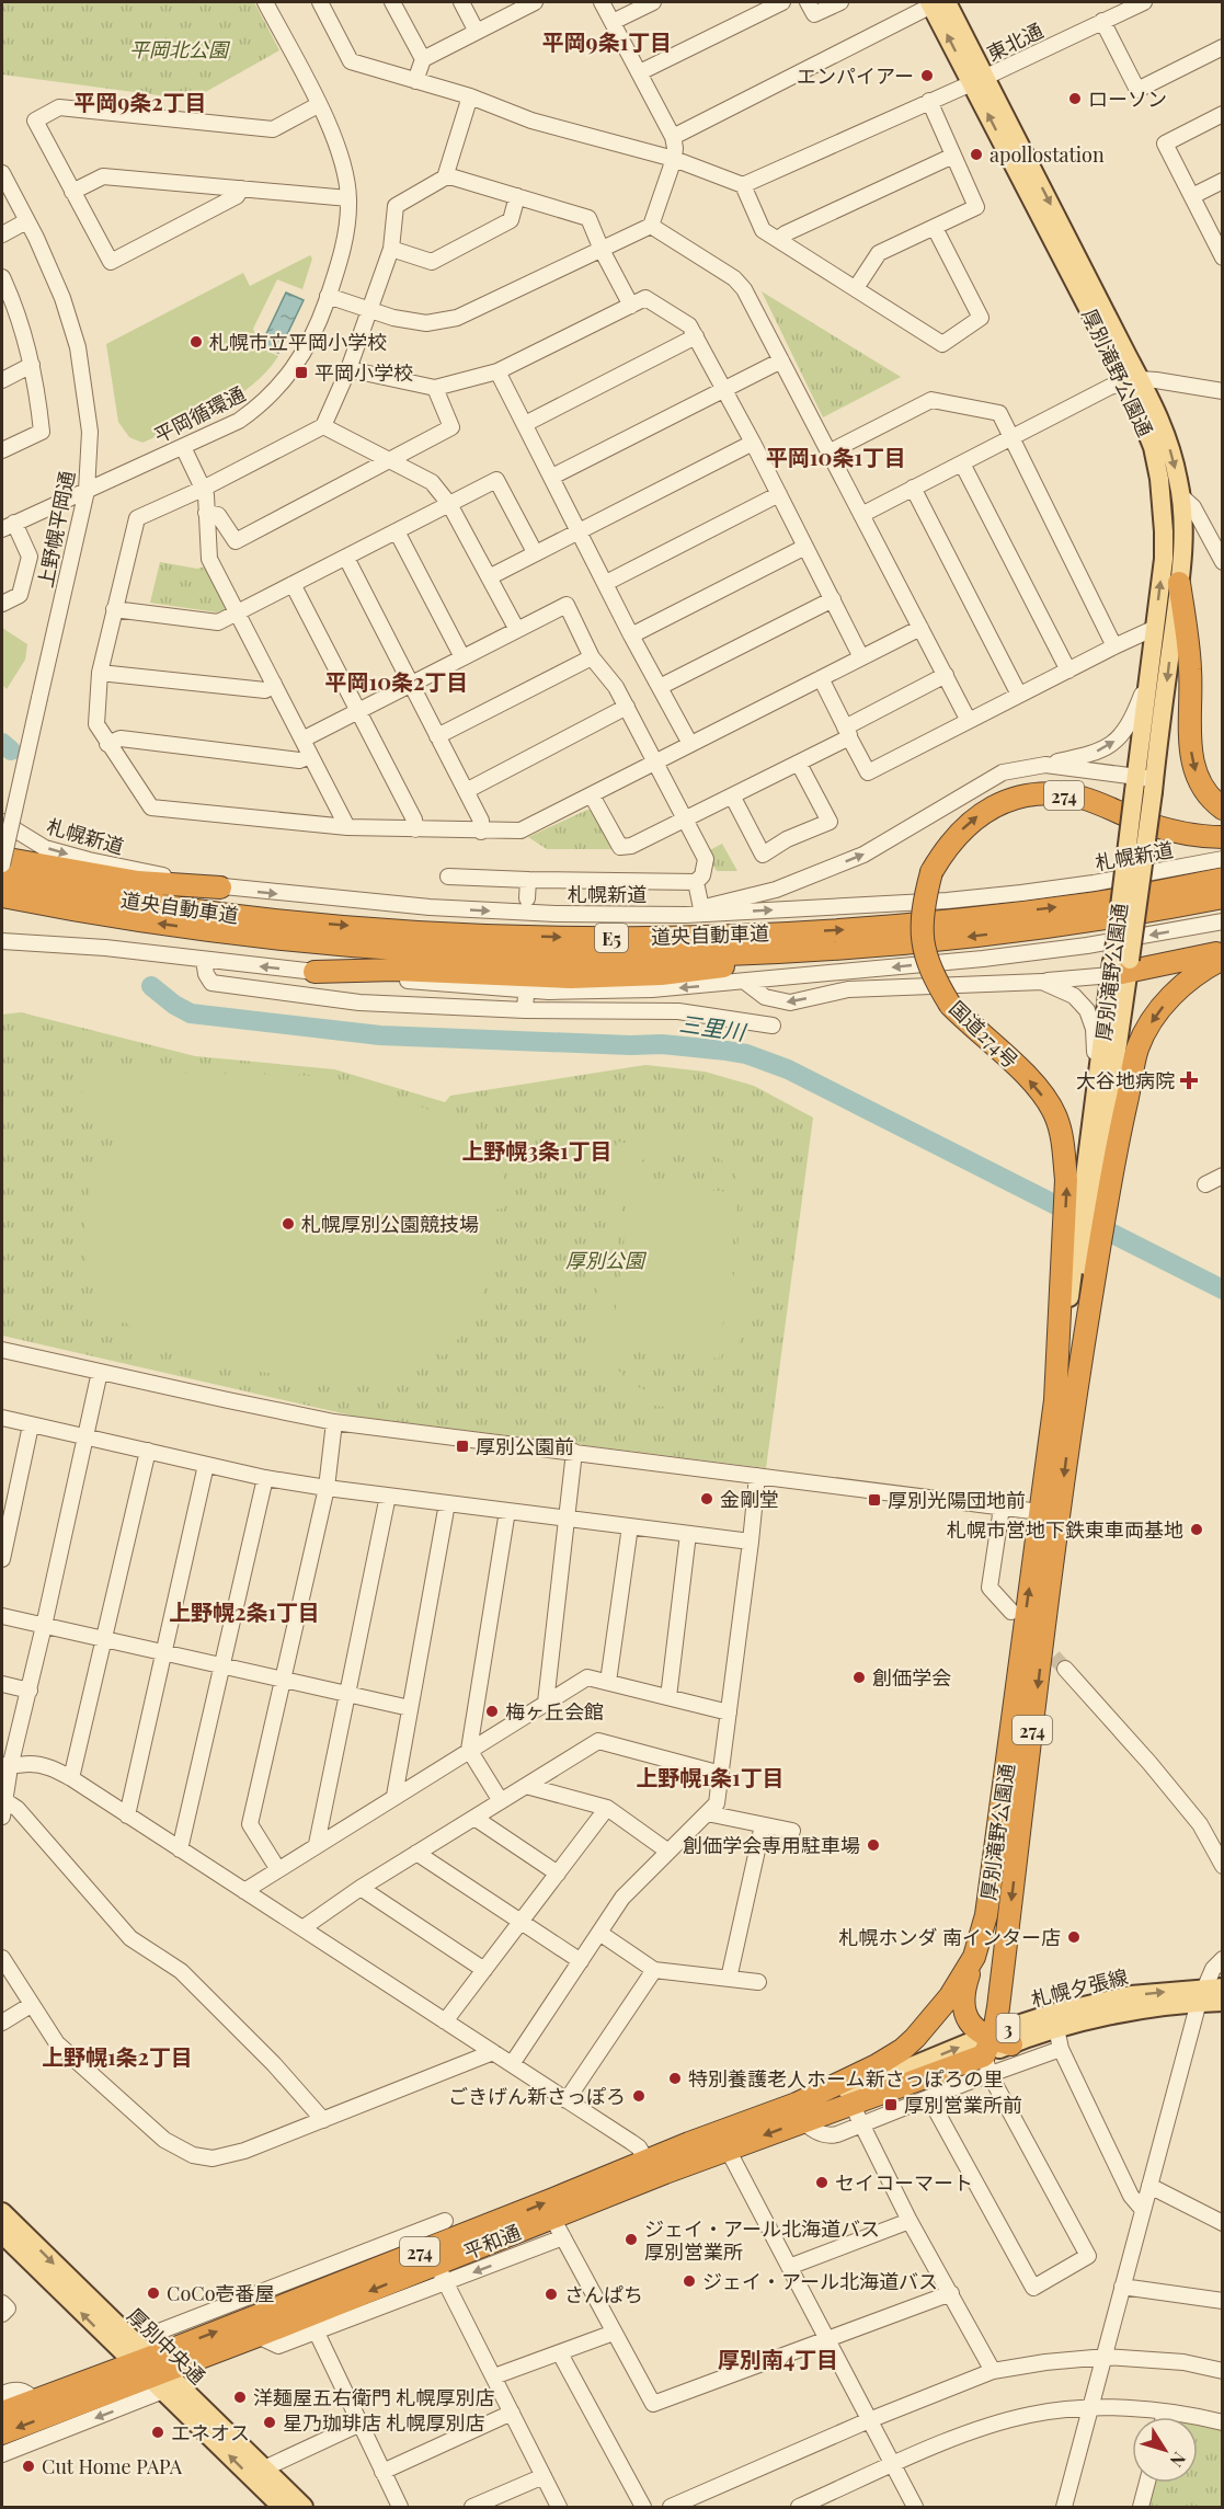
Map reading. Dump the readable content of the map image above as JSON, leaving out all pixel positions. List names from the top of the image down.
{
  "streets": {
    "highway": [
      "厚別滝野公園通",
      "274",
      "道央自動車道",
      "E5",
      "国道274号",
      "平和通"
    ],
    "main road": ["札幌夕張線", "3", "厚別中央通"],
    "street": [
      "東北通",
      "平岡循環通",
      "上野幌平岡通",
      "札幌新道"
    ]
  },
  "crossings": [
    ["東北通", "厚別滝野公園通"],
    ["厚別滝野公園通", "274"],
    ["厚別滝野公園通", "国道274号"],
    ["厚別滝野公園通", "札幌夕張線"],
    ["厚別滝野公園通", "平和通"],
    ["平岡循環通", "上野幌平岡通"],
    ["274", "札幌夕張線"],
    ["274", "平和通"],
    ["札幌夕張線", "平和通"],
    ["平和通", "厚別中央通"]
  ],
  "districts": [
    "平岡9条1丁目",
    "平岡9条2丁目",
    "平岡10条1丁目",
    "平岡10条2丁目",
    "上野幌3条1丁目",
    "上野幌2条1丁目",
    "上野幌1条1丁目",
    "上野幌1条2丁目",
    "厚別南4丁目"
  ],
  "water": ["三里川"],
  "parks": ["平岡北公園", "厚別公園"],
  "places": {
    "other": [
      "エンパイアー",
      "ローソン",
      "apollostation",
      "札幌市立平岡小学校",
      "札幌厚別公園競技場",
      "金剛堂",
      "札幌市営地下鉄東車両基地",
      "創価学会",
      "梅ヶ丘会館",
      "創価学会専用駐車場",
      "札幌ホンダ 南インター店",
      "特別養護老人ホーム新さっぽろの里",
      "ごきげん新さっぽろ",
      "セイコーマート",
      "ジェイ・アール北海道バス 厚別営業所",
      "ジェイ・アール北海道バス",
      "CoCo壱番屋",
      "さんぱち",
      "洋麺屋五右衛門 札幌厚別店",
      "星乃珈琲店 札幌厚別店",
      "エネオス",
      "Cut Home PAPA"
    ],
    "transit": [
      "平岡小学校",
      "厚別公園前",
      "厚別光陽団地前",
      "厚別営業所前"
    ],
    "health": ["大谷地病院"]
  },
  "north": "bottom right"
}
